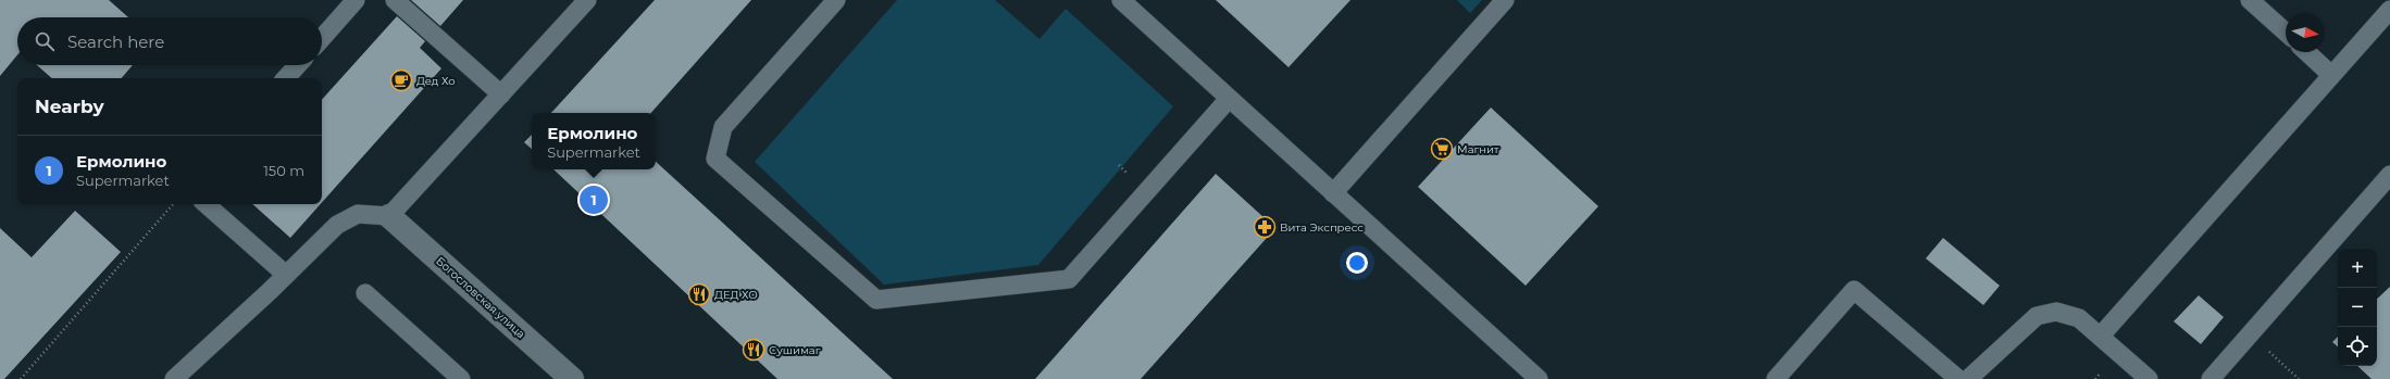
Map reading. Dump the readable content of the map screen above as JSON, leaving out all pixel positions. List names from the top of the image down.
{
  "streets": {
    "street": ["Богословская улица"]
  },
  "places": {
    "cafe": ["Дед Хо"],
    "supermarket": ["Магнит"],
    "pharmacy": ["Вита Экспресс"],
    "restaurant": ["ДЕД ХО", "Сушимаг"]
  },
  "north": "right",
  "page": {
    "search": "Search here",
    "heading": "Nearby",
    "popup": ["Ермолино", "Supermarket"],
    "list": [
      {
        "mark": "1",
        "name": "Ермолино",
        "note": "Supermarket",
        "value": "150 m"
      }
    ],
    "pins": "1",
    "map_buttons": ["+", "−"]
  }
}
